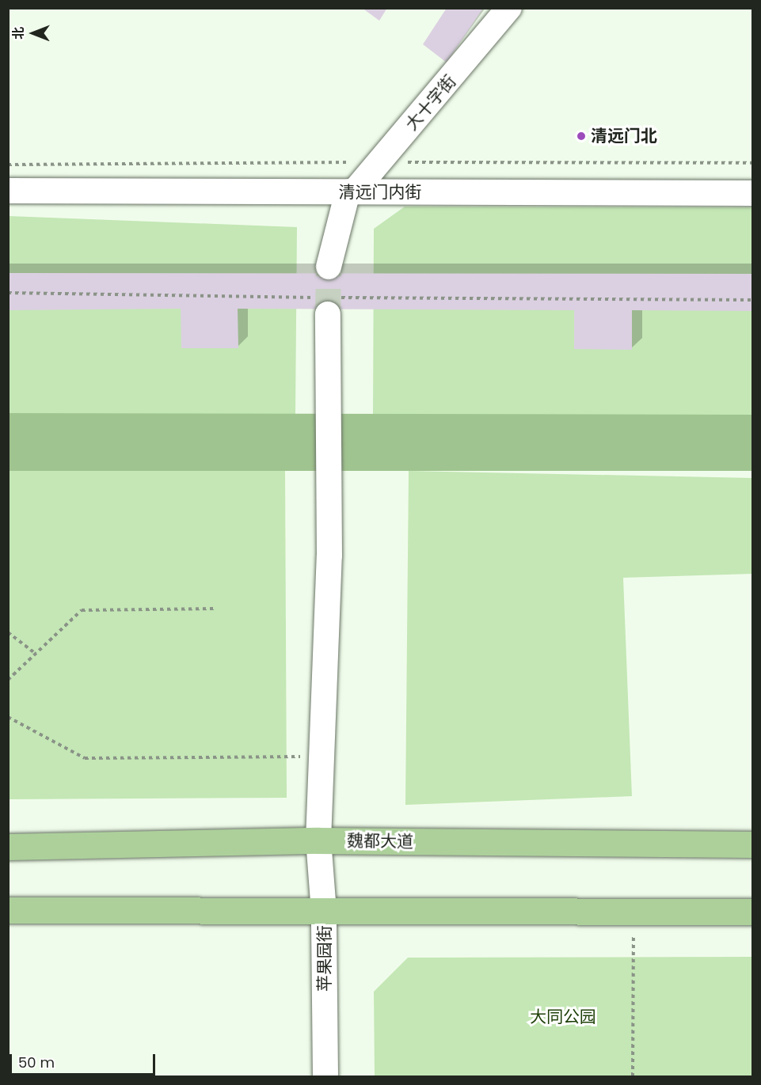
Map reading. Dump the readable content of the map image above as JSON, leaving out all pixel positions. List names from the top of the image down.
{
  "streets": {
    "main road": [
      "大十字街",
      "清远门内街",
      "魏都大道",
      "苹果园街"
    ]
  },
  "crossings": [
    ["大十字街", "清远门内街"],
    ["魏都大道", "苹果园街"]
  ],
  "parks": ["大同公园"],
  "places": ["清远门北"],
  "scale_bar": "50 m",
  "north": "left"
}
